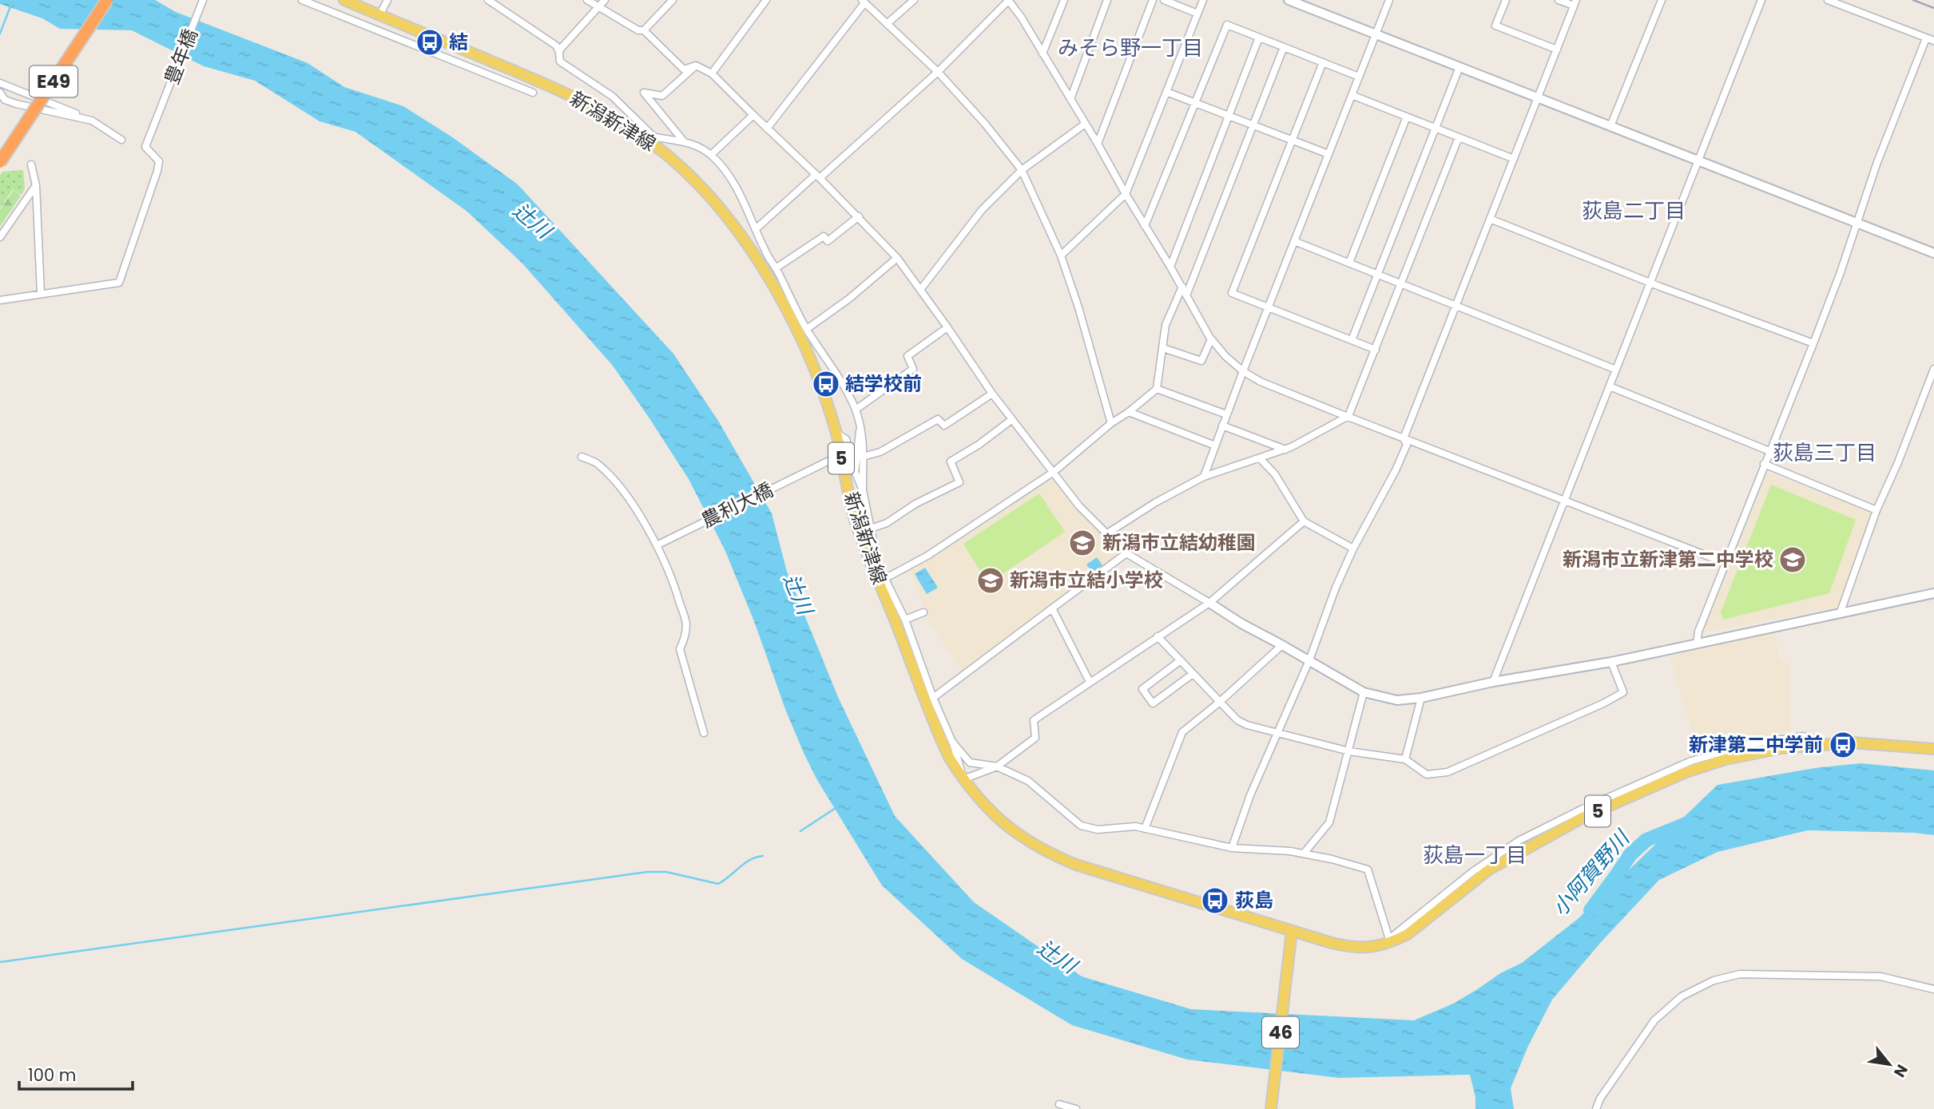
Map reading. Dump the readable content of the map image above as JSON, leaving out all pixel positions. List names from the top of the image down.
{
  "streets": {
    "highway": ["E49"],
    "main road": ["新潟新津線", "5", "46"],
    "street": ["豊年橋", "農利大橋"]
  },
  "crossings": [
    ["新潟新津線", "5"],
    ["新潟新津線", "農利大橋"],
    ["新潟新津線", "46"],
    ["5", "46"]
  ],
  "districts": [
    "みそら野一丁目",
    "荻島二丁目",
    "荻島三丁目",
    "荻島一丁目"
  ],
  "water": ["辻川", "小阿賀野川"],
  "places": {
    "bus stop": [
      "結",
      "結学校前",
      "新津第二中学前",
      "荻島"
    ],
    "school or university": ["新潟市立結幼稚園", "新潟市立新津第二中学校", "新潟市立結小学校"]
  },
  "scale_bar": "100 m",
  "north": "bottom right"
}
